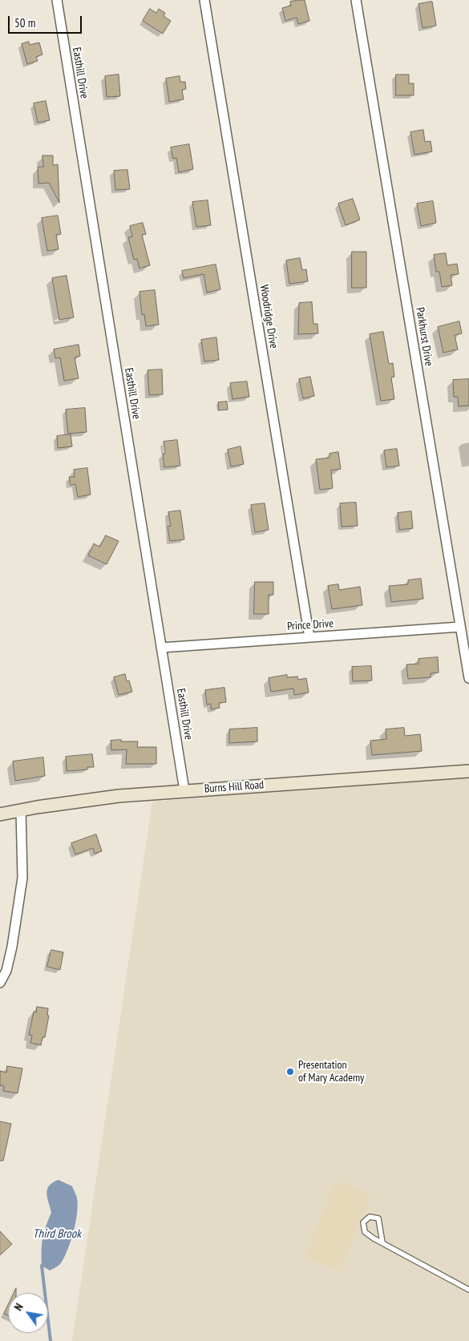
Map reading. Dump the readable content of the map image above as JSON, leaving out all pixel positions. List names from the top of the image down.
{
  "streets": {
    "street": [
      "Easthill Drive",
      "Woodridge Drive",
      "Parkhurst Drive",
      "Prince Drive",
      "Burns Hill Road"
    ]
  },
  "crossings": [
    ["Easthill Drive", "Prince Drive"],
    ["Easthill Drive", "Burns Hill Road"],
    ["Woodridge Drive", "Prince Drive"],
    ["Parkhurst Drive", "Prince Drive"]
  ],
  "water": ["Third Brook"],
  "places": ["Presentation of Mary Academy"],
  "scale_bar": "50 m",
  "north": "top left"
}
